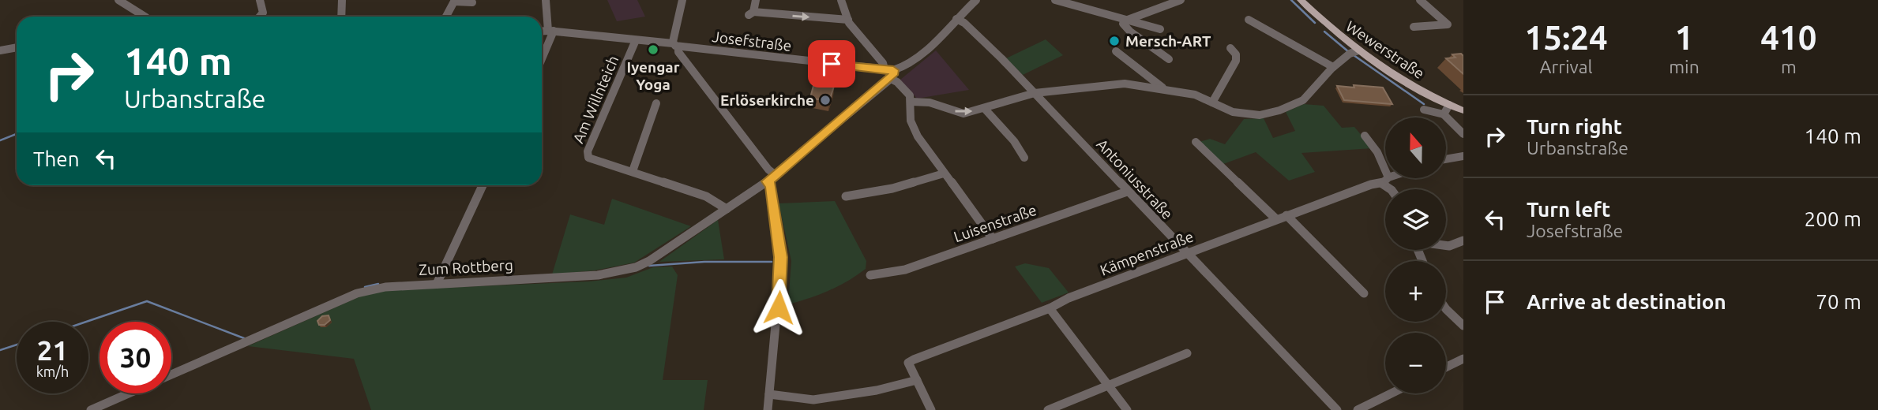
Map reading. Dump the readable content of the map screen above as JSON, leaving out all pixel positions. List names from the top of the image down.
{
  "streets": {
    "main road": ["Wewerstraße"],
    "street": [
      "Josefstraße",
      "Am Willnteich",
      "Antoniusstraße",
      "Luisenstraße",
      "Kämpenstraße",
      "Zum Rottberg"
    ]
  },
  "crossings": [
    ["Josefstraße", "Am Willnteich"],
    ["Am Willnteich", "Zum Rottberg"],
    ["Antoniusstraße", "Luisenstraße"],
    ["Antoniusstraße", "Kämpenstraße"]
  ],
  "places": ["Mersch-ART", "Iyengar Yoga", "Erlöserkirche"],
  "north": "top",
  "page": {
    "eta": [
      "15:24",
      "Arrival",
      "1",
      "min",
      "410",
      "m"
    ],
    "turn": ["140 m", "Urbanstraße"],
    "list": [
      {
        "name": "Turn right",
        "note": "Urbanstraße",
        "value": "140 m"
      },
      {
        "name": "Turn left",
        "note": "Josefstraße",
        "value": "200 m"
      },
      {
        "name": "Arrive at destination",
        "value": "70 m"
      }
    ],
    "map_buttons": ["+", "−"],
    "then": "Then",
    "speed": "21 km/h",
    "limit": "30"
  }
}
